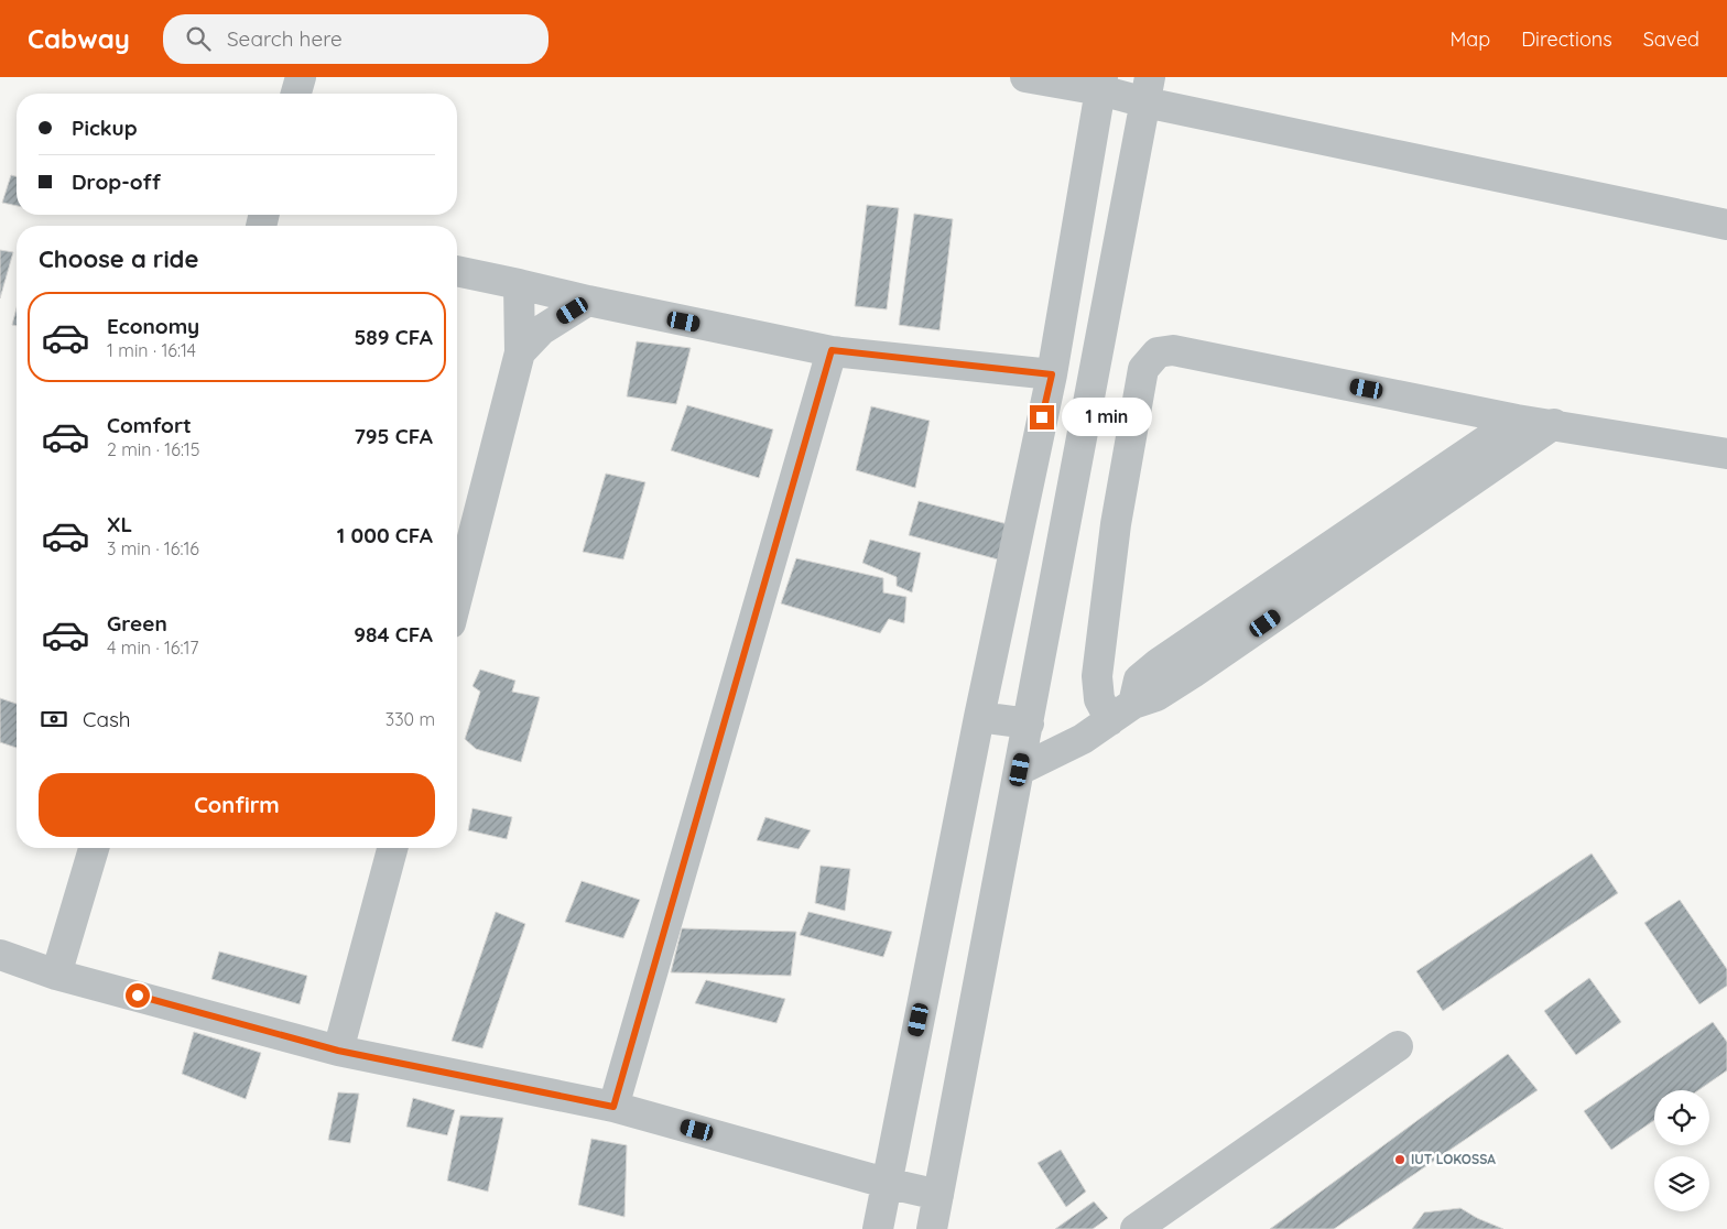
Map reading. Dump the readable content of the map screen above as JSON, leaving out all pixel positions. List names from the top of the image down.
{
  "places": ["IUT LOKOSSA"],
  "page": {
    "header": "Cabway",
    "search": "Search here",
    "nav": ["Map", "Directions", "Saved"],
    "banner": ["Pickup", "Drop-off"],
    "heading": "Choose a ride",
    "list": [
      {
        "name": "Economy",
        "note": "1 min · 16:14",
        "value": "589 CFA"
      },
      {
        "name": "Comfort",
        "note": "2 min · 16:15",
        "value": "795 CFA"
      },
      {
        "name": "XL",
        "note": "3 min · 16:16",
        "value": "1 000 CFA"
      },
      {
        "name": "Green",
        "note": "4 min · 16:17",
        "value": "984 CFA"
      }
    ],
    "bubble": "1 min",
    "pay": ["Cash", "330 m"],
    "buttons": "Confirm"
  }
}
